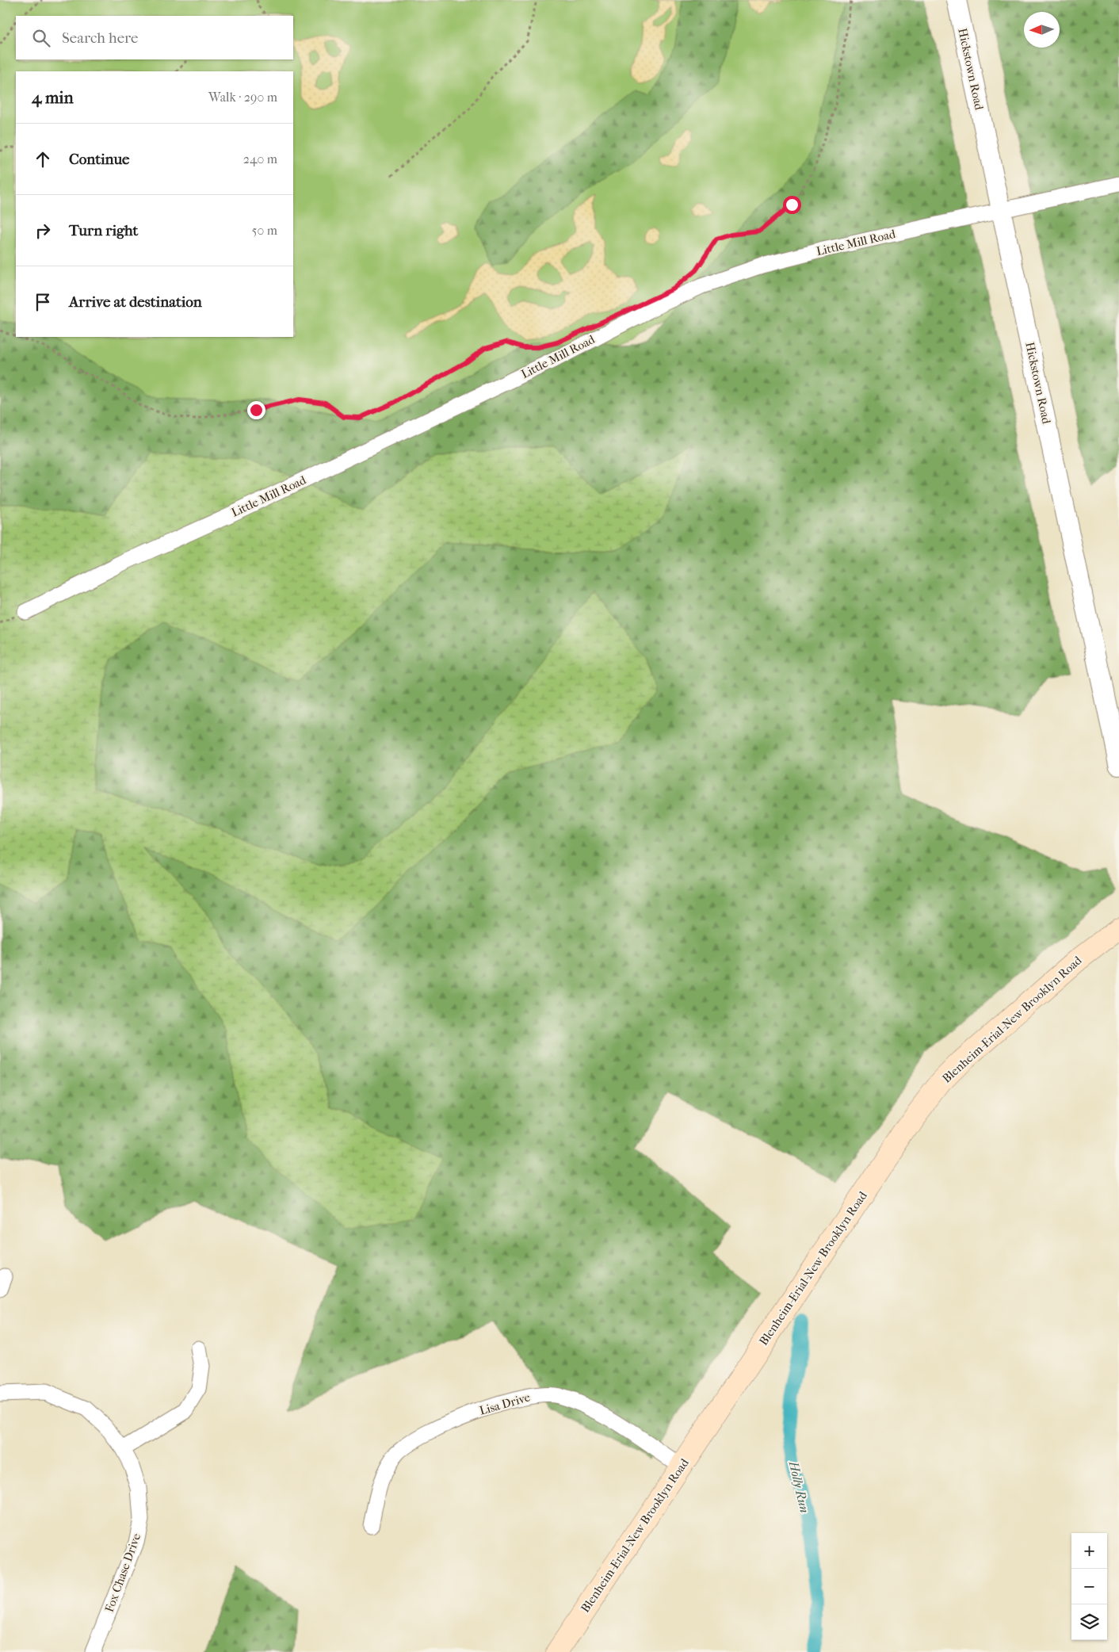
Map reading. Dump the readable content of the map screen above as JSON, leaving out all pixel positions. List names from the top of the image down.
{
  "streets": {
    "main road": ["Blenheim-Erial-New Brooklyn Road"],
    "street": [
      "Hickstown Road",
      "Little Mill Road",
      "Lisa Drive",
      "Fox Chase Drive"
    ]
  },
  "crossings": [
    ["Hickstown Road", "Little Mill Road"],
    ["Blenheim-Erial-New Brooklyn Road", "Lisa Drive"]
  ],
  "water": ["Holly Run"],
  "north": "left",
  "page": {
    "search": "Search here",
    "heading": ["4 min", "Walk · 290 m"],
    "list": [
      ["Continue", "240 m"],
      ["Turn right", "50 m"],
      "Arrive at destination"
    ],
    "map_buttons": ["+", "−"]
  }
}
